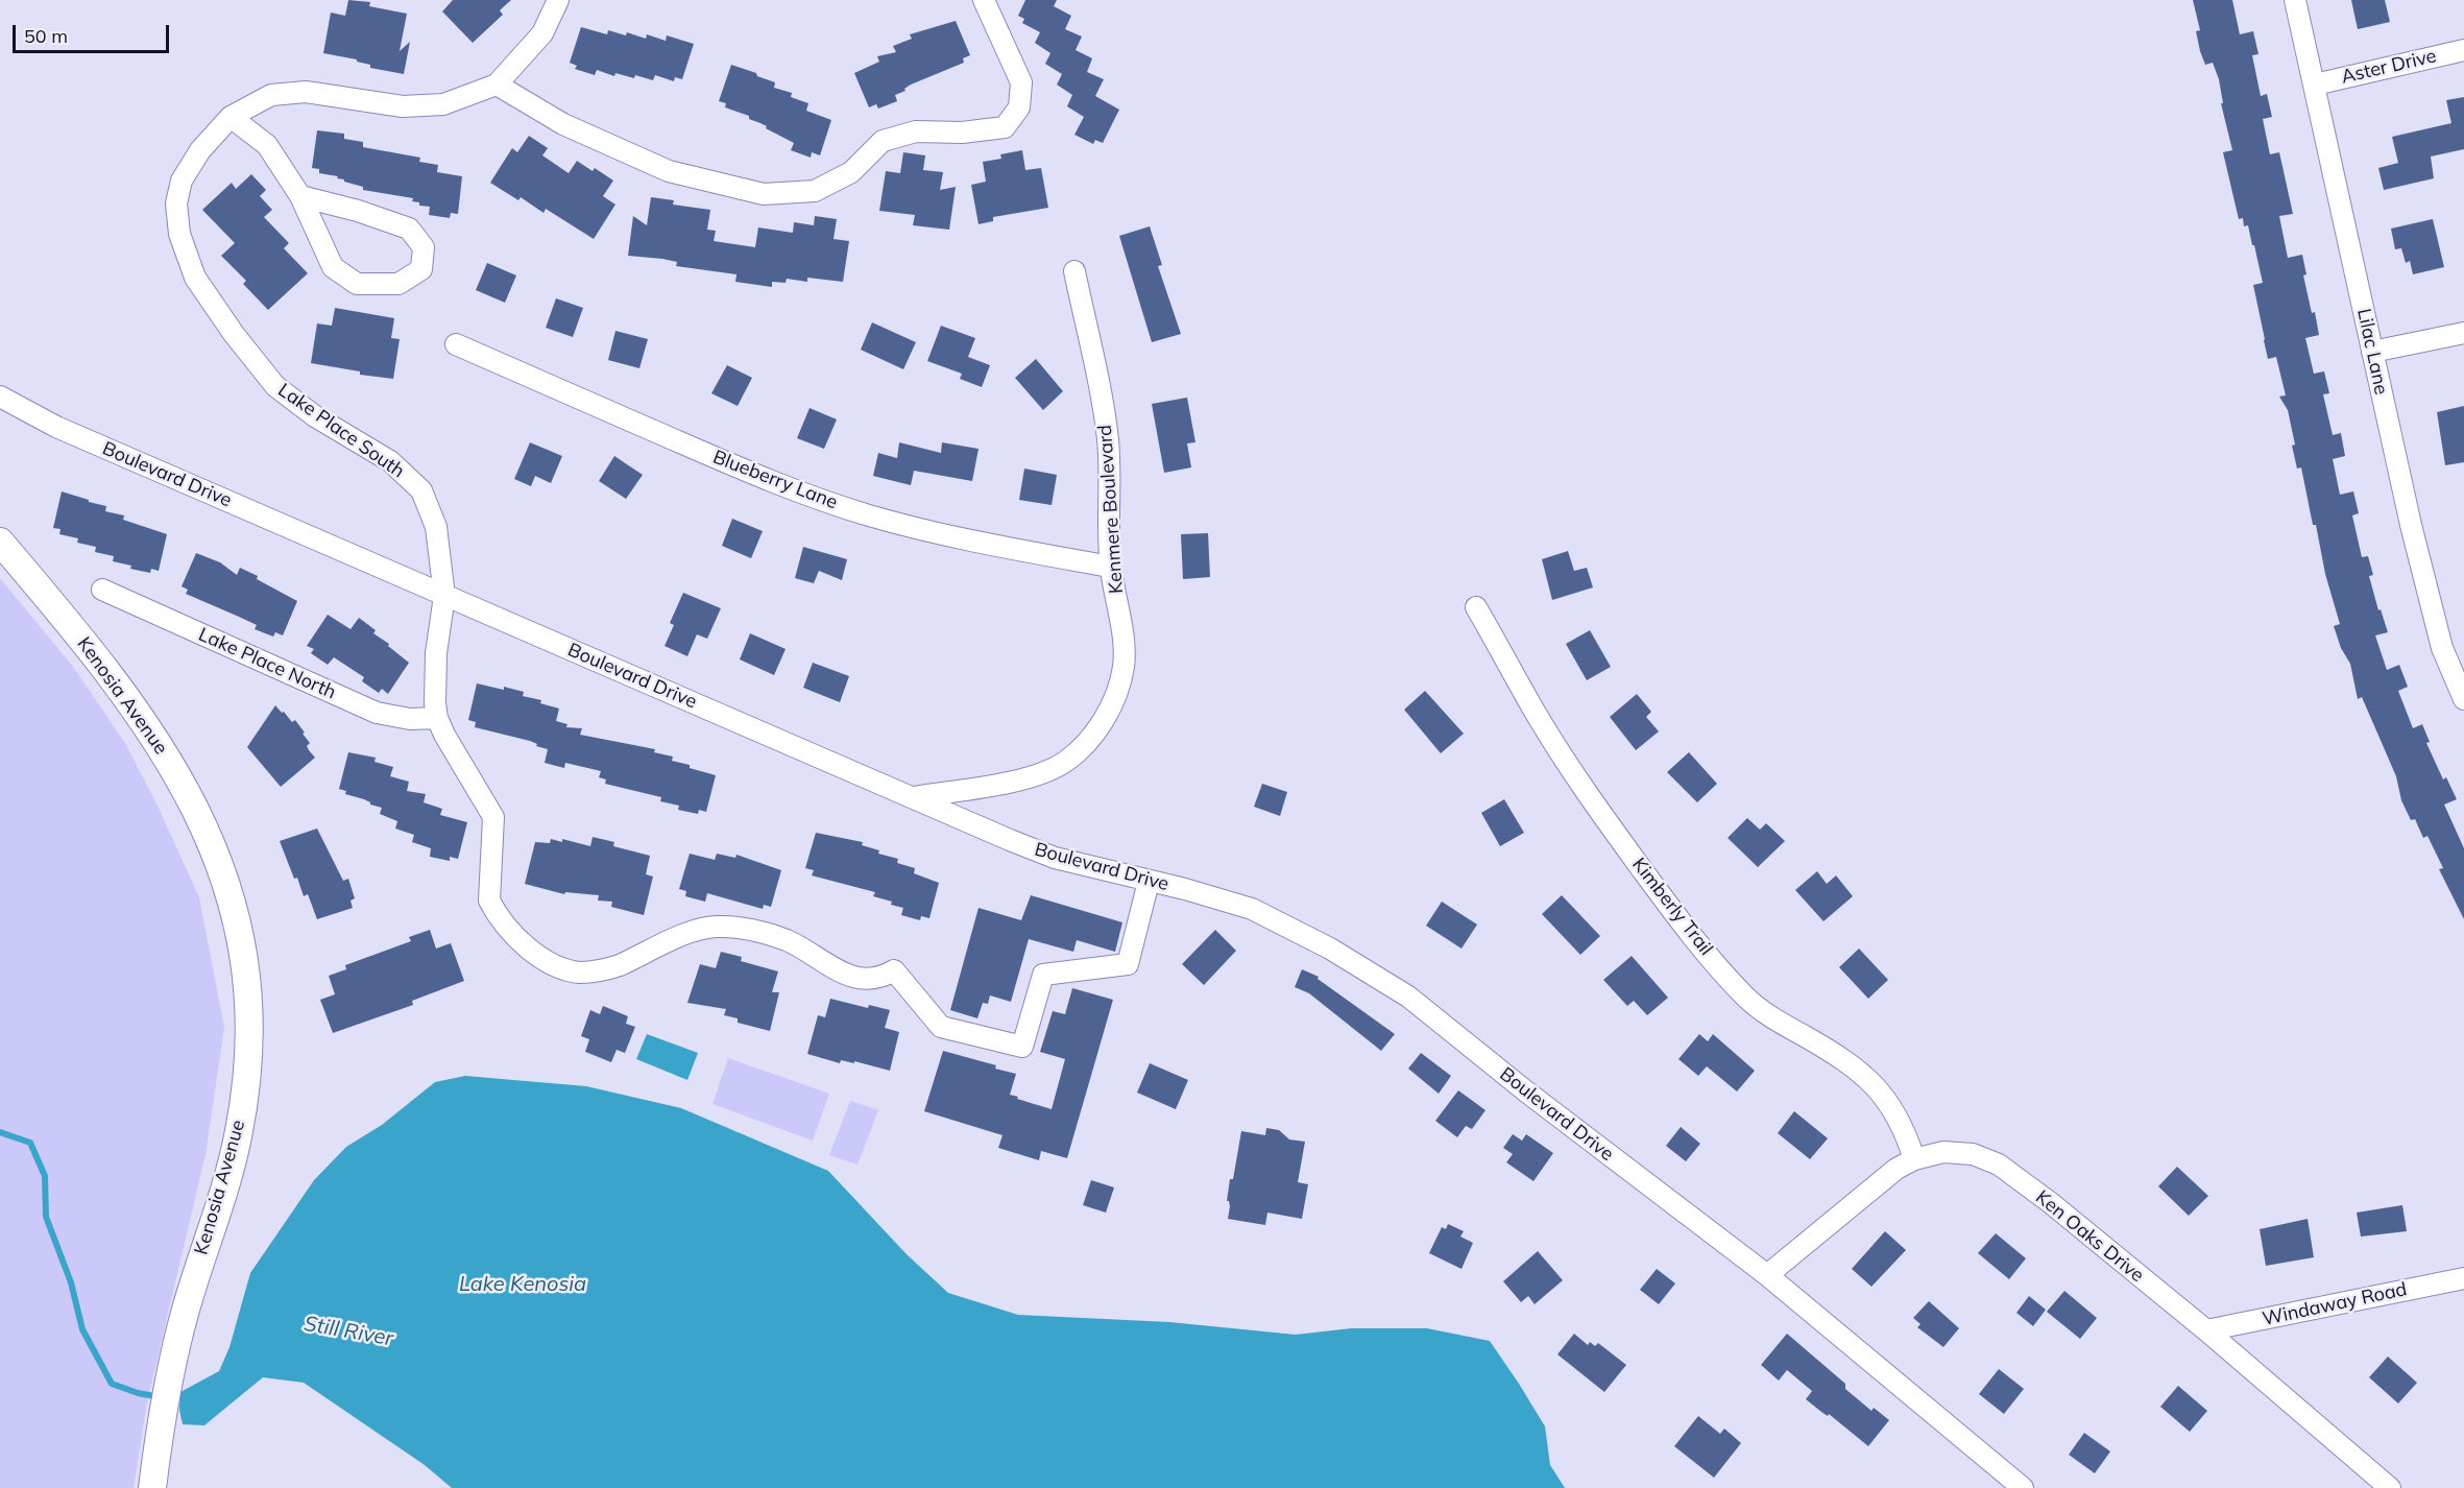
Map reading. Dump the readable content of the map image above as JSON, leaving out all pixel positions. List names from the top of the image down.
{
  "streets": {
    "street": [
      "Aster Drive",
      "Lilac Lane",
      "Lake Place South",
      "Boulevard Drive",
      "Blueberry Lane",
      "Kenmere Boulevard",
      "Lake Place North",
      "Kenosia Avenue",
      "Kimberly Trail",
      "Ken Oaks Drive",
      "Windaway Road"
    ]
  },
  "crossings": [
    ["Aster Drive", "Lilac Lane"],
    ["Lake Place South", "Boulevard Drive"],
    ["Boulevard Drive", "Kenmere Boulevard"],
    ["Boulevard Drive", "Ken Oaks Drive"],
    ["Blueberry Lane", "Kenmere Boulevard"],
    ["Kimberly Trail", "Ken Oaks Drive"],
    ["Ken Oaks Drive", "Windaway Road"]
  ],
  "water": ["Lake Kenosia", "Still River"],
  "scale_bar": "50 m"
}
